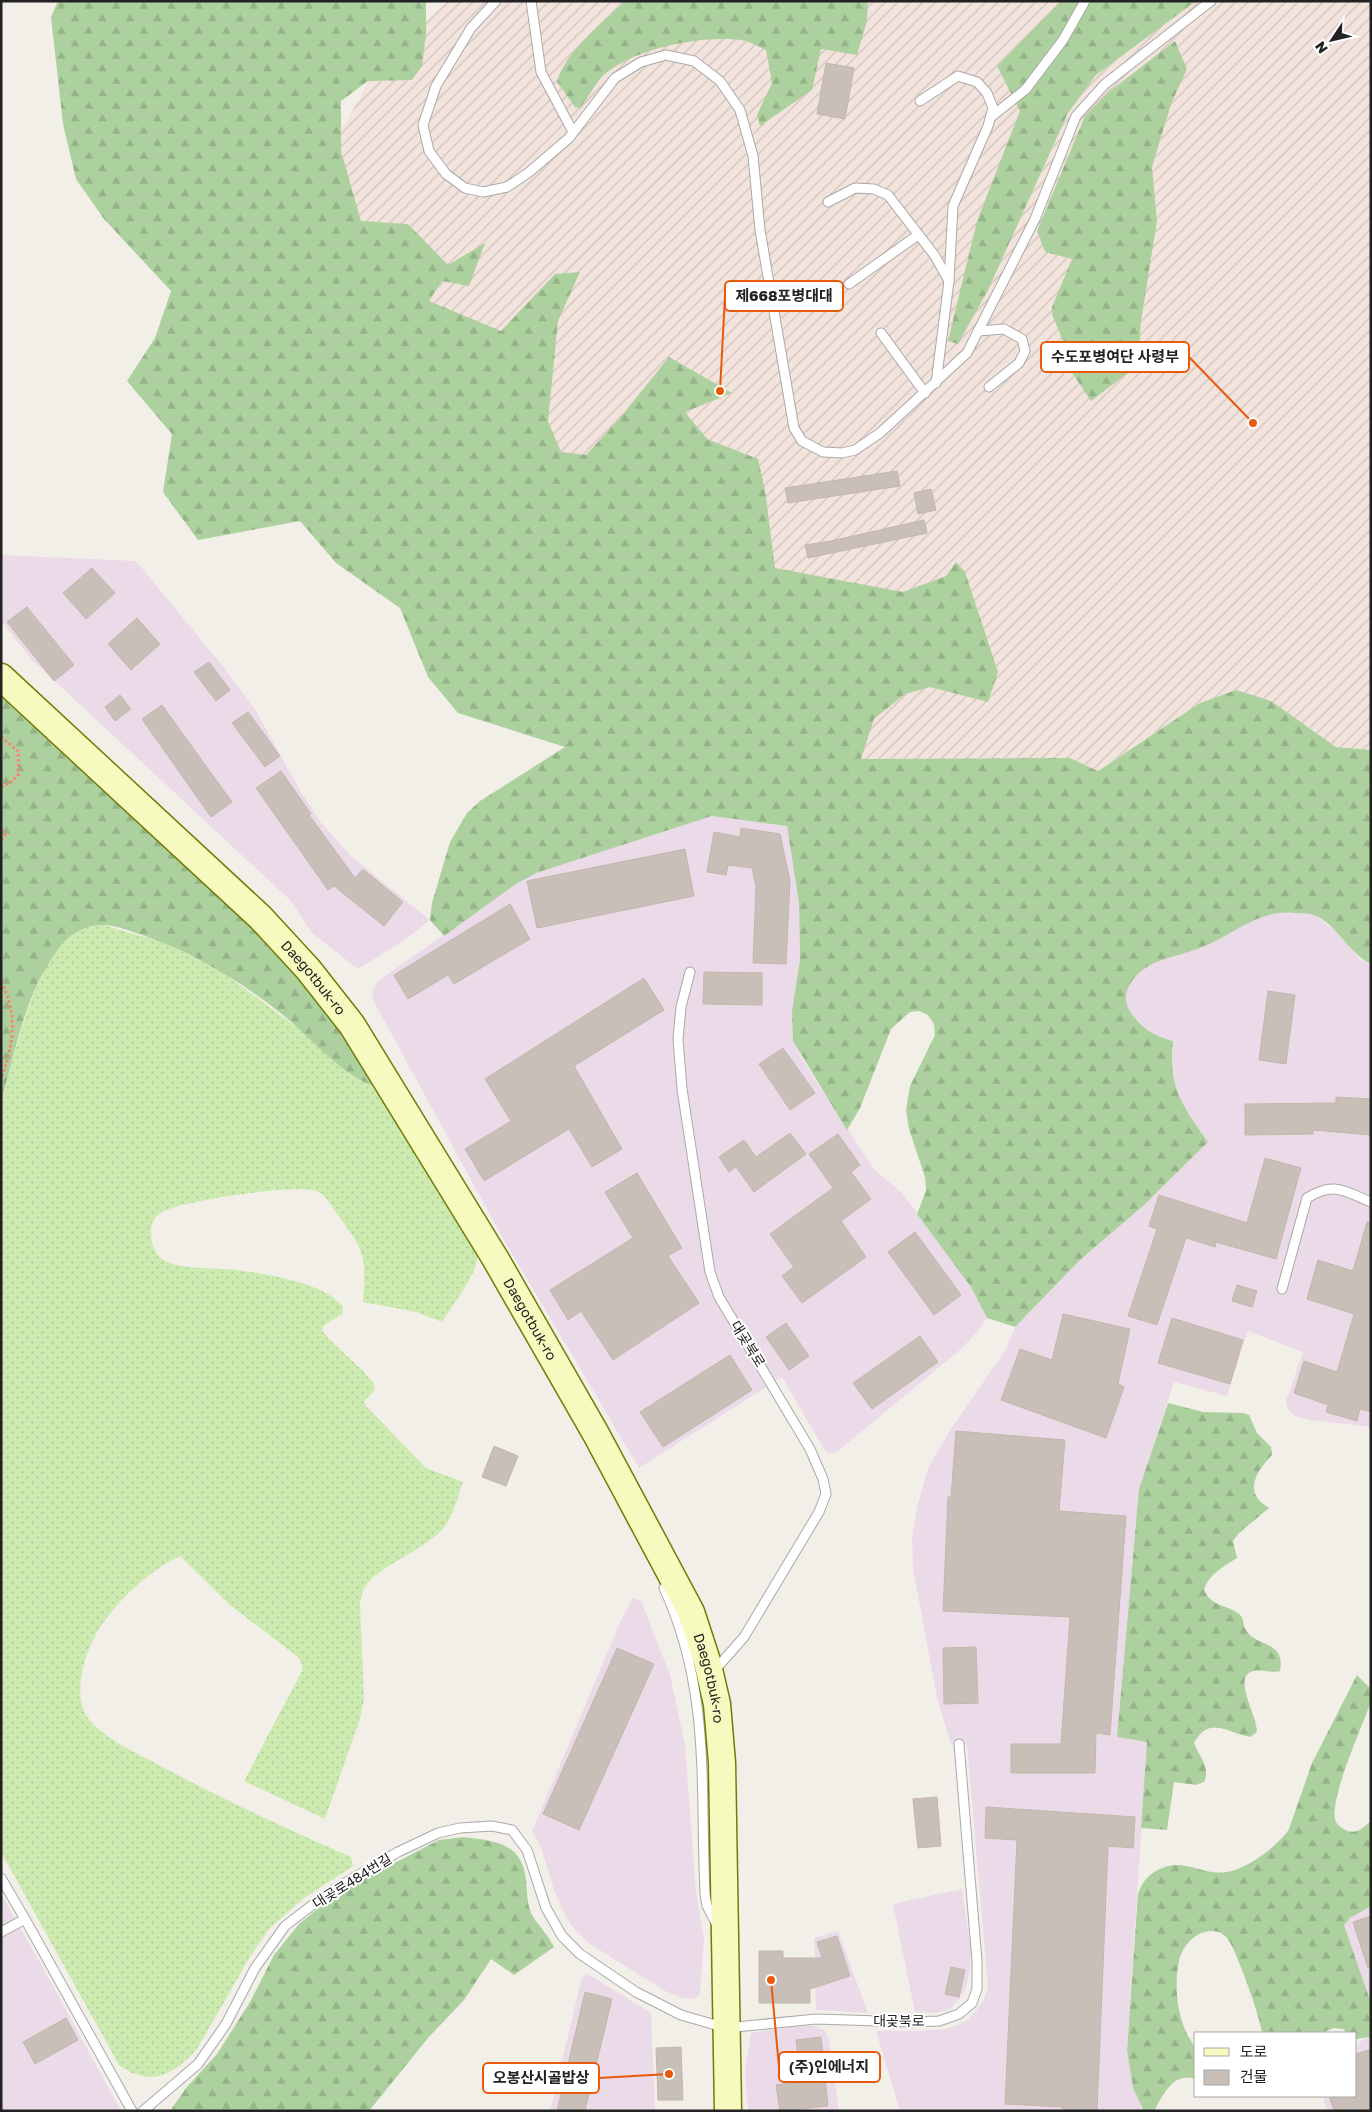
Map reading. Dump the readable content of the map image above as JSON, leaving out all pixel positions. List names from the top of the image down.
{
  "streets": {
    "street": ["Daegotbuk-ro"],
    "lane": ["대곶북로", "대곶로484번길"]
  },
  "crossings": [
    ["Daegotbuk-ro", "대곶북로"],
    ["대곶북로", "대곶로484번길"]
  ],
  "places": [
    "제668포병대대",
    "수도포병여단 사령부",
    "(주)인에너지",
    "오봉산시골밥상"
  ],
  "legend": ["도로", "건물"],
  "north": "bottom left"
}
